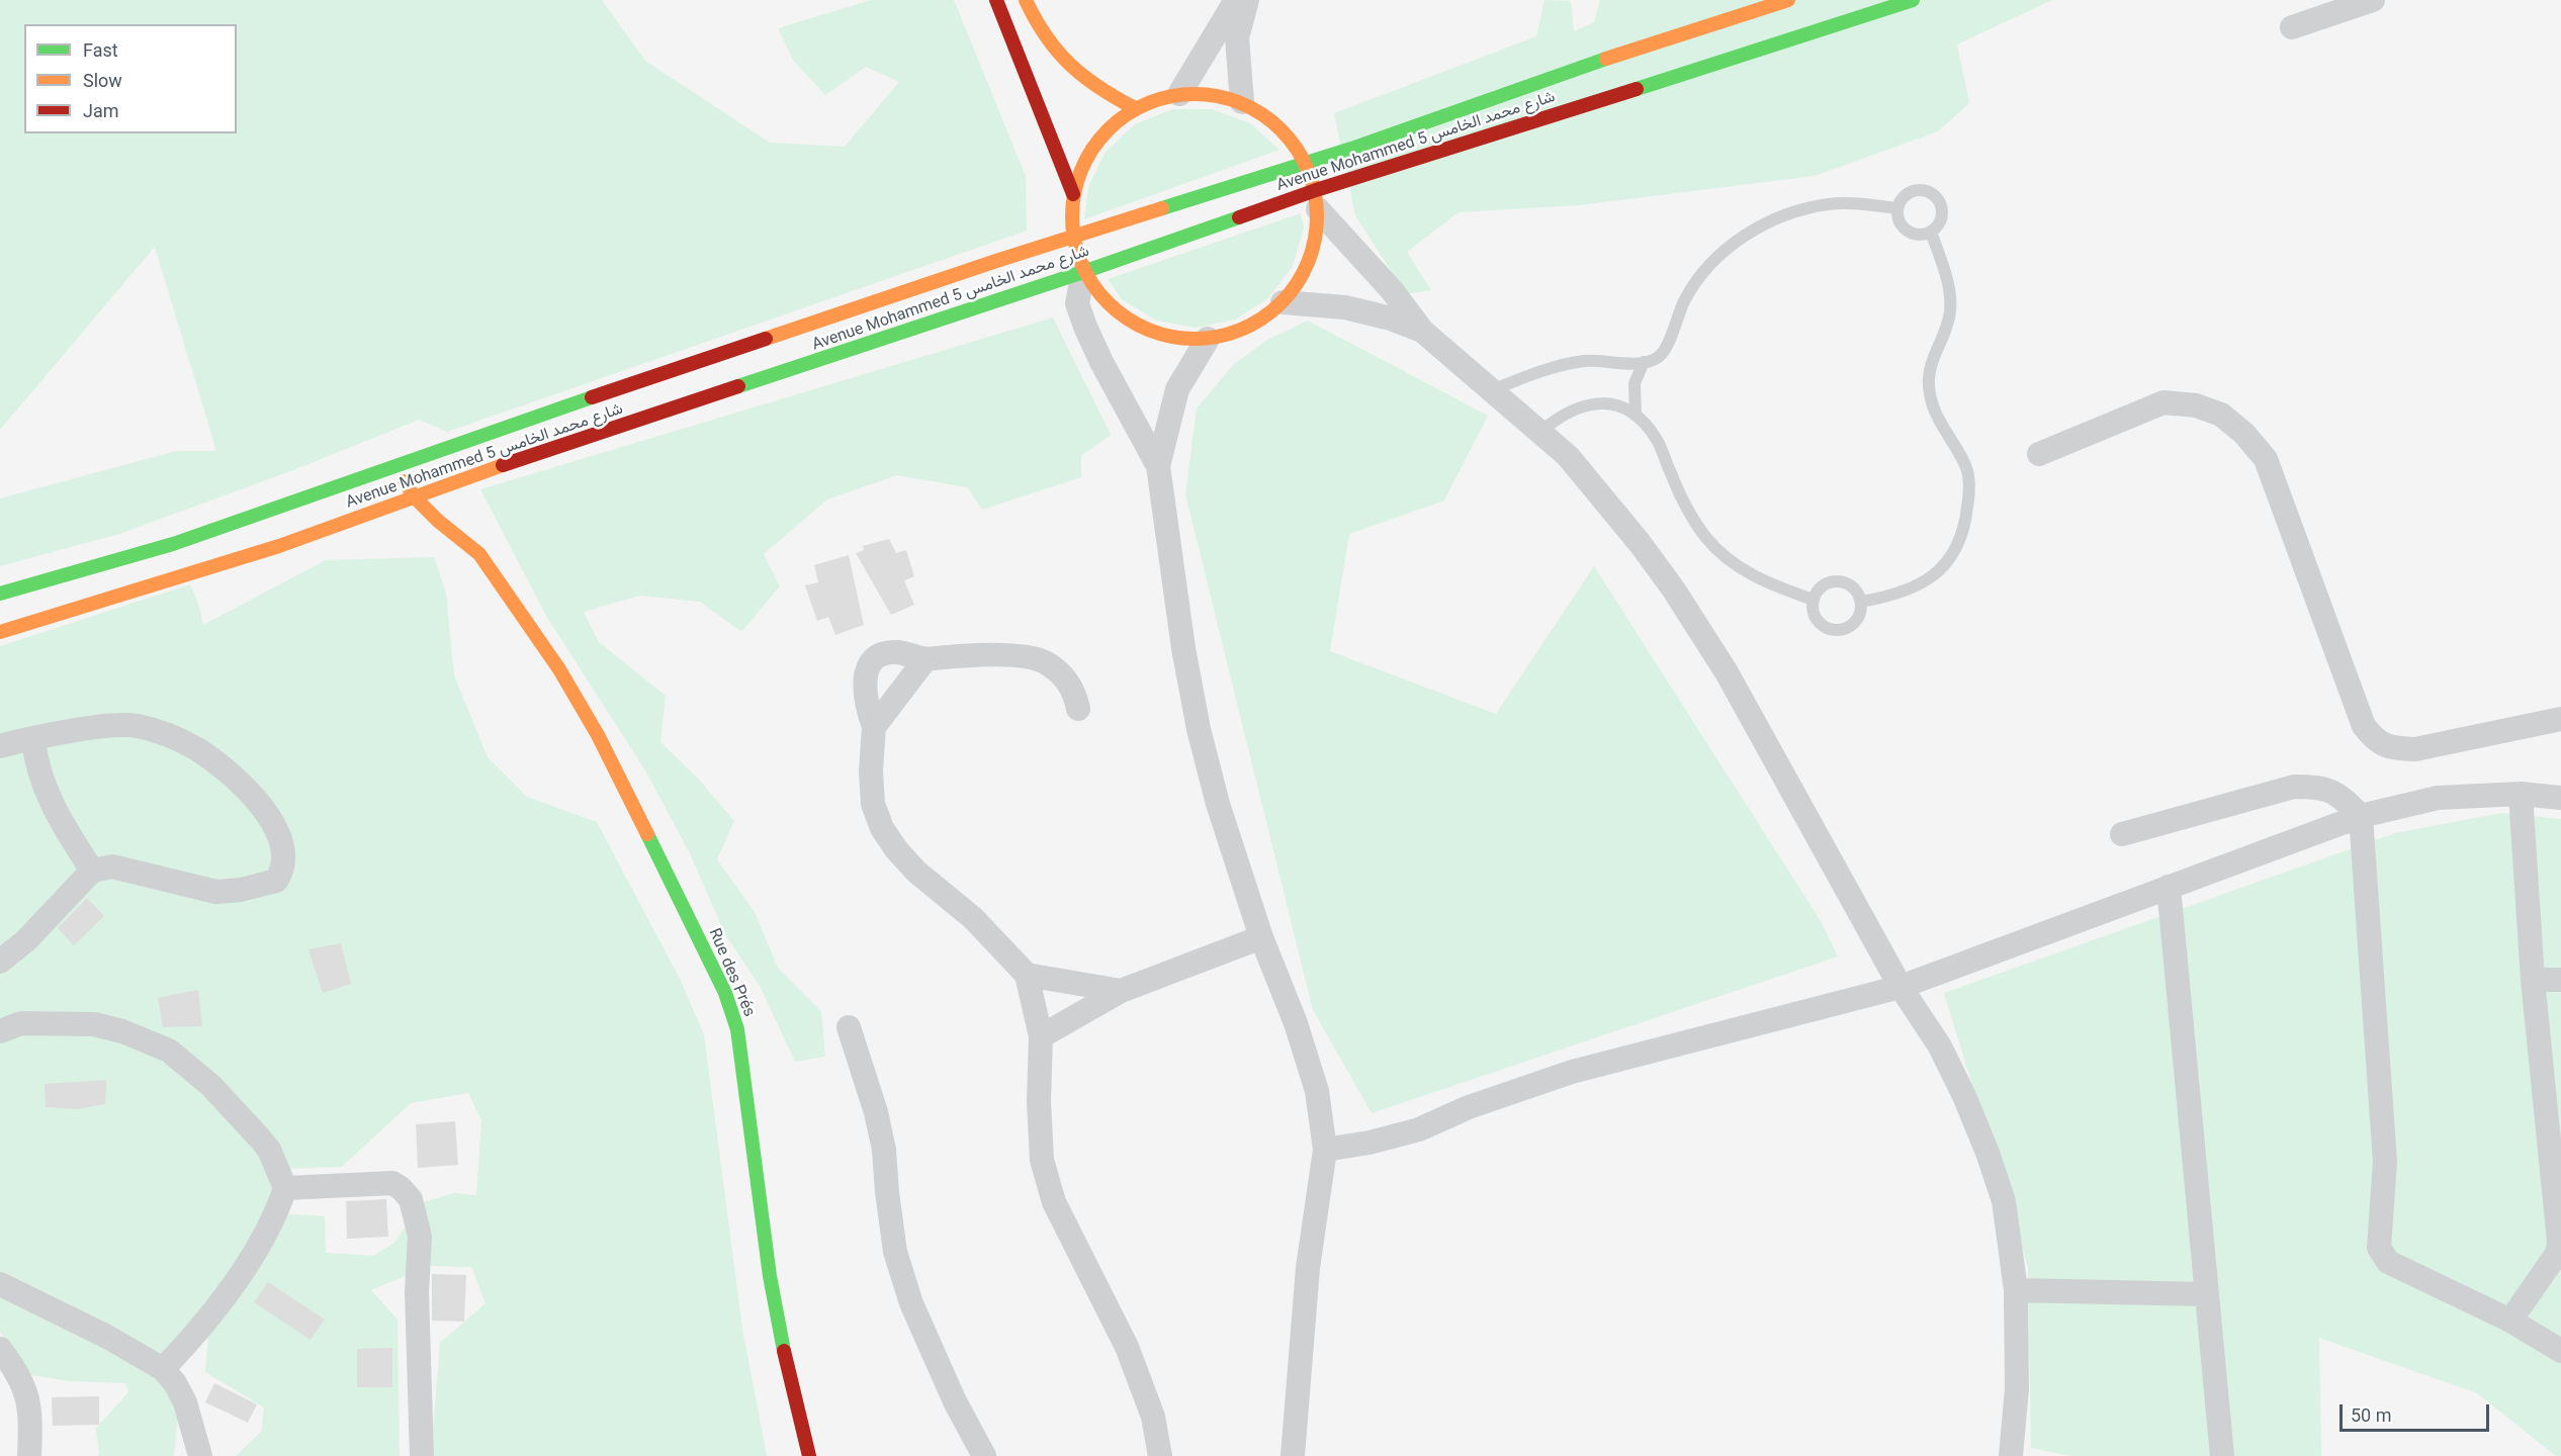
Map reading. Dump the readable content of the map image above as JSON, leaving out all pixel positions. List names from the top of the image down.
{
  "streets": {
    "main road": ["Avenue Mohammed 5 شارع محمد الخامس", "Rue des Prés"]
  },
  "crossings": [
    ["Avenue Mohammed 5 شارع محمد الخامس", "Rue des Prés"]
  ],
  "legend": ["Fast", "Slow", "Jam"],
  "scale_bar": "50 m"
}
